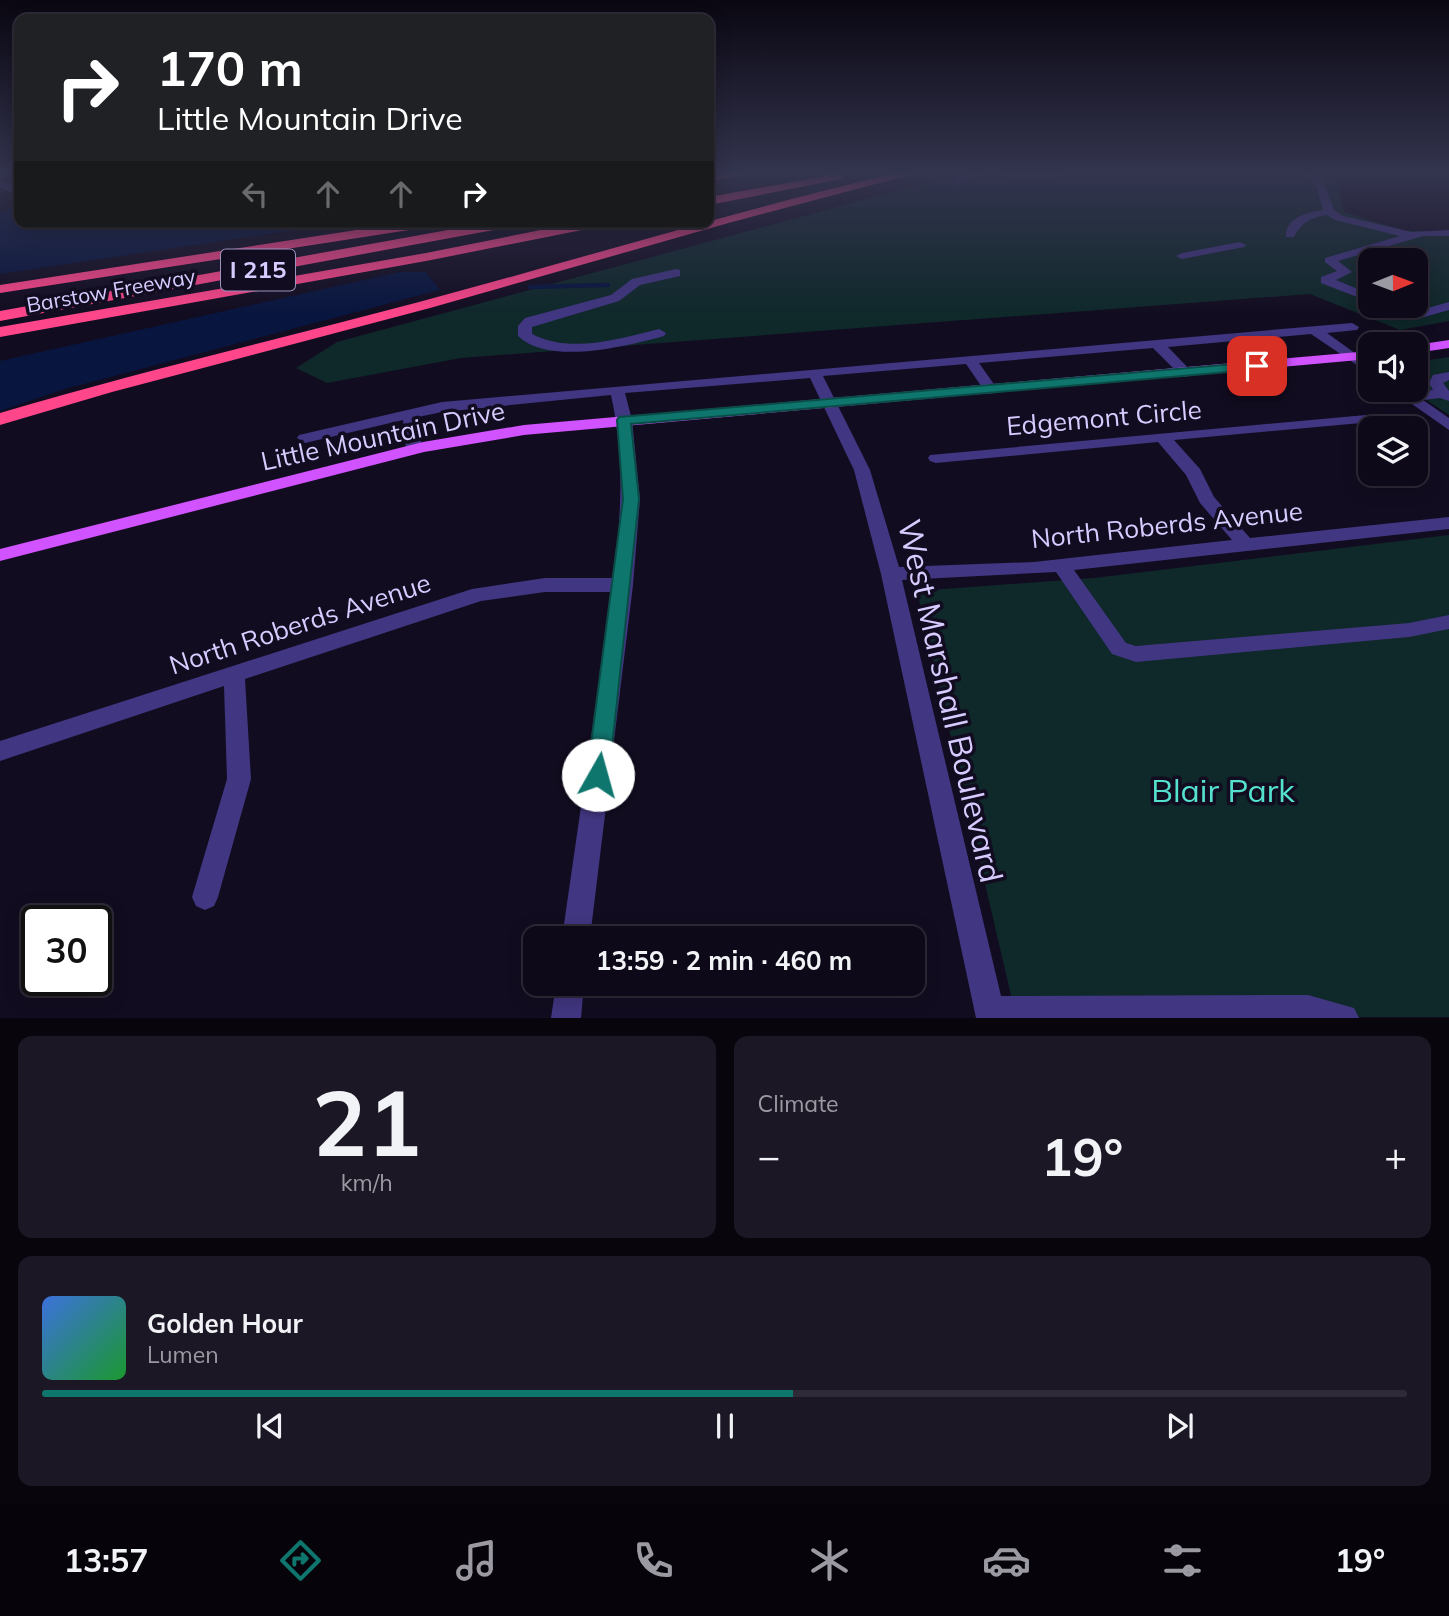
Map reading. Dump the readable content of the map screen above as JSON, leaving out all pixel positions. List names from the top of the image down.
{
  "streets": {
    "highway": ["I 215", "Barstow Freeway"],
    "main road": ["Little Mountain Drive"],
    "street": ["Edgemont Circle", "North Roberds Avenue", "West Marshall Boulevard"]
  },
  "crossings": [
    ["Little Mountain Drive", "West Marshall Boulevard"],
    ["North Roberds Avenue", "West Marshall Boulevard"]
  ],
  "parks": ["Blair Park"],
  "north": "right",
  "page": {
    "turn": ["170 m", "Little Mountain Drive"],
    "limit": "30",
    "trip": "13:59 · 2 min · 460 m",
    "tile": [
      ["21", "km/h"],
      "Climate"
    ],
    "heat": ["−", "19°", "+"],
    "song": ["Golden Hour", "Lumen"],
    "tabs": ["13:57", "19°"]
  }
}
